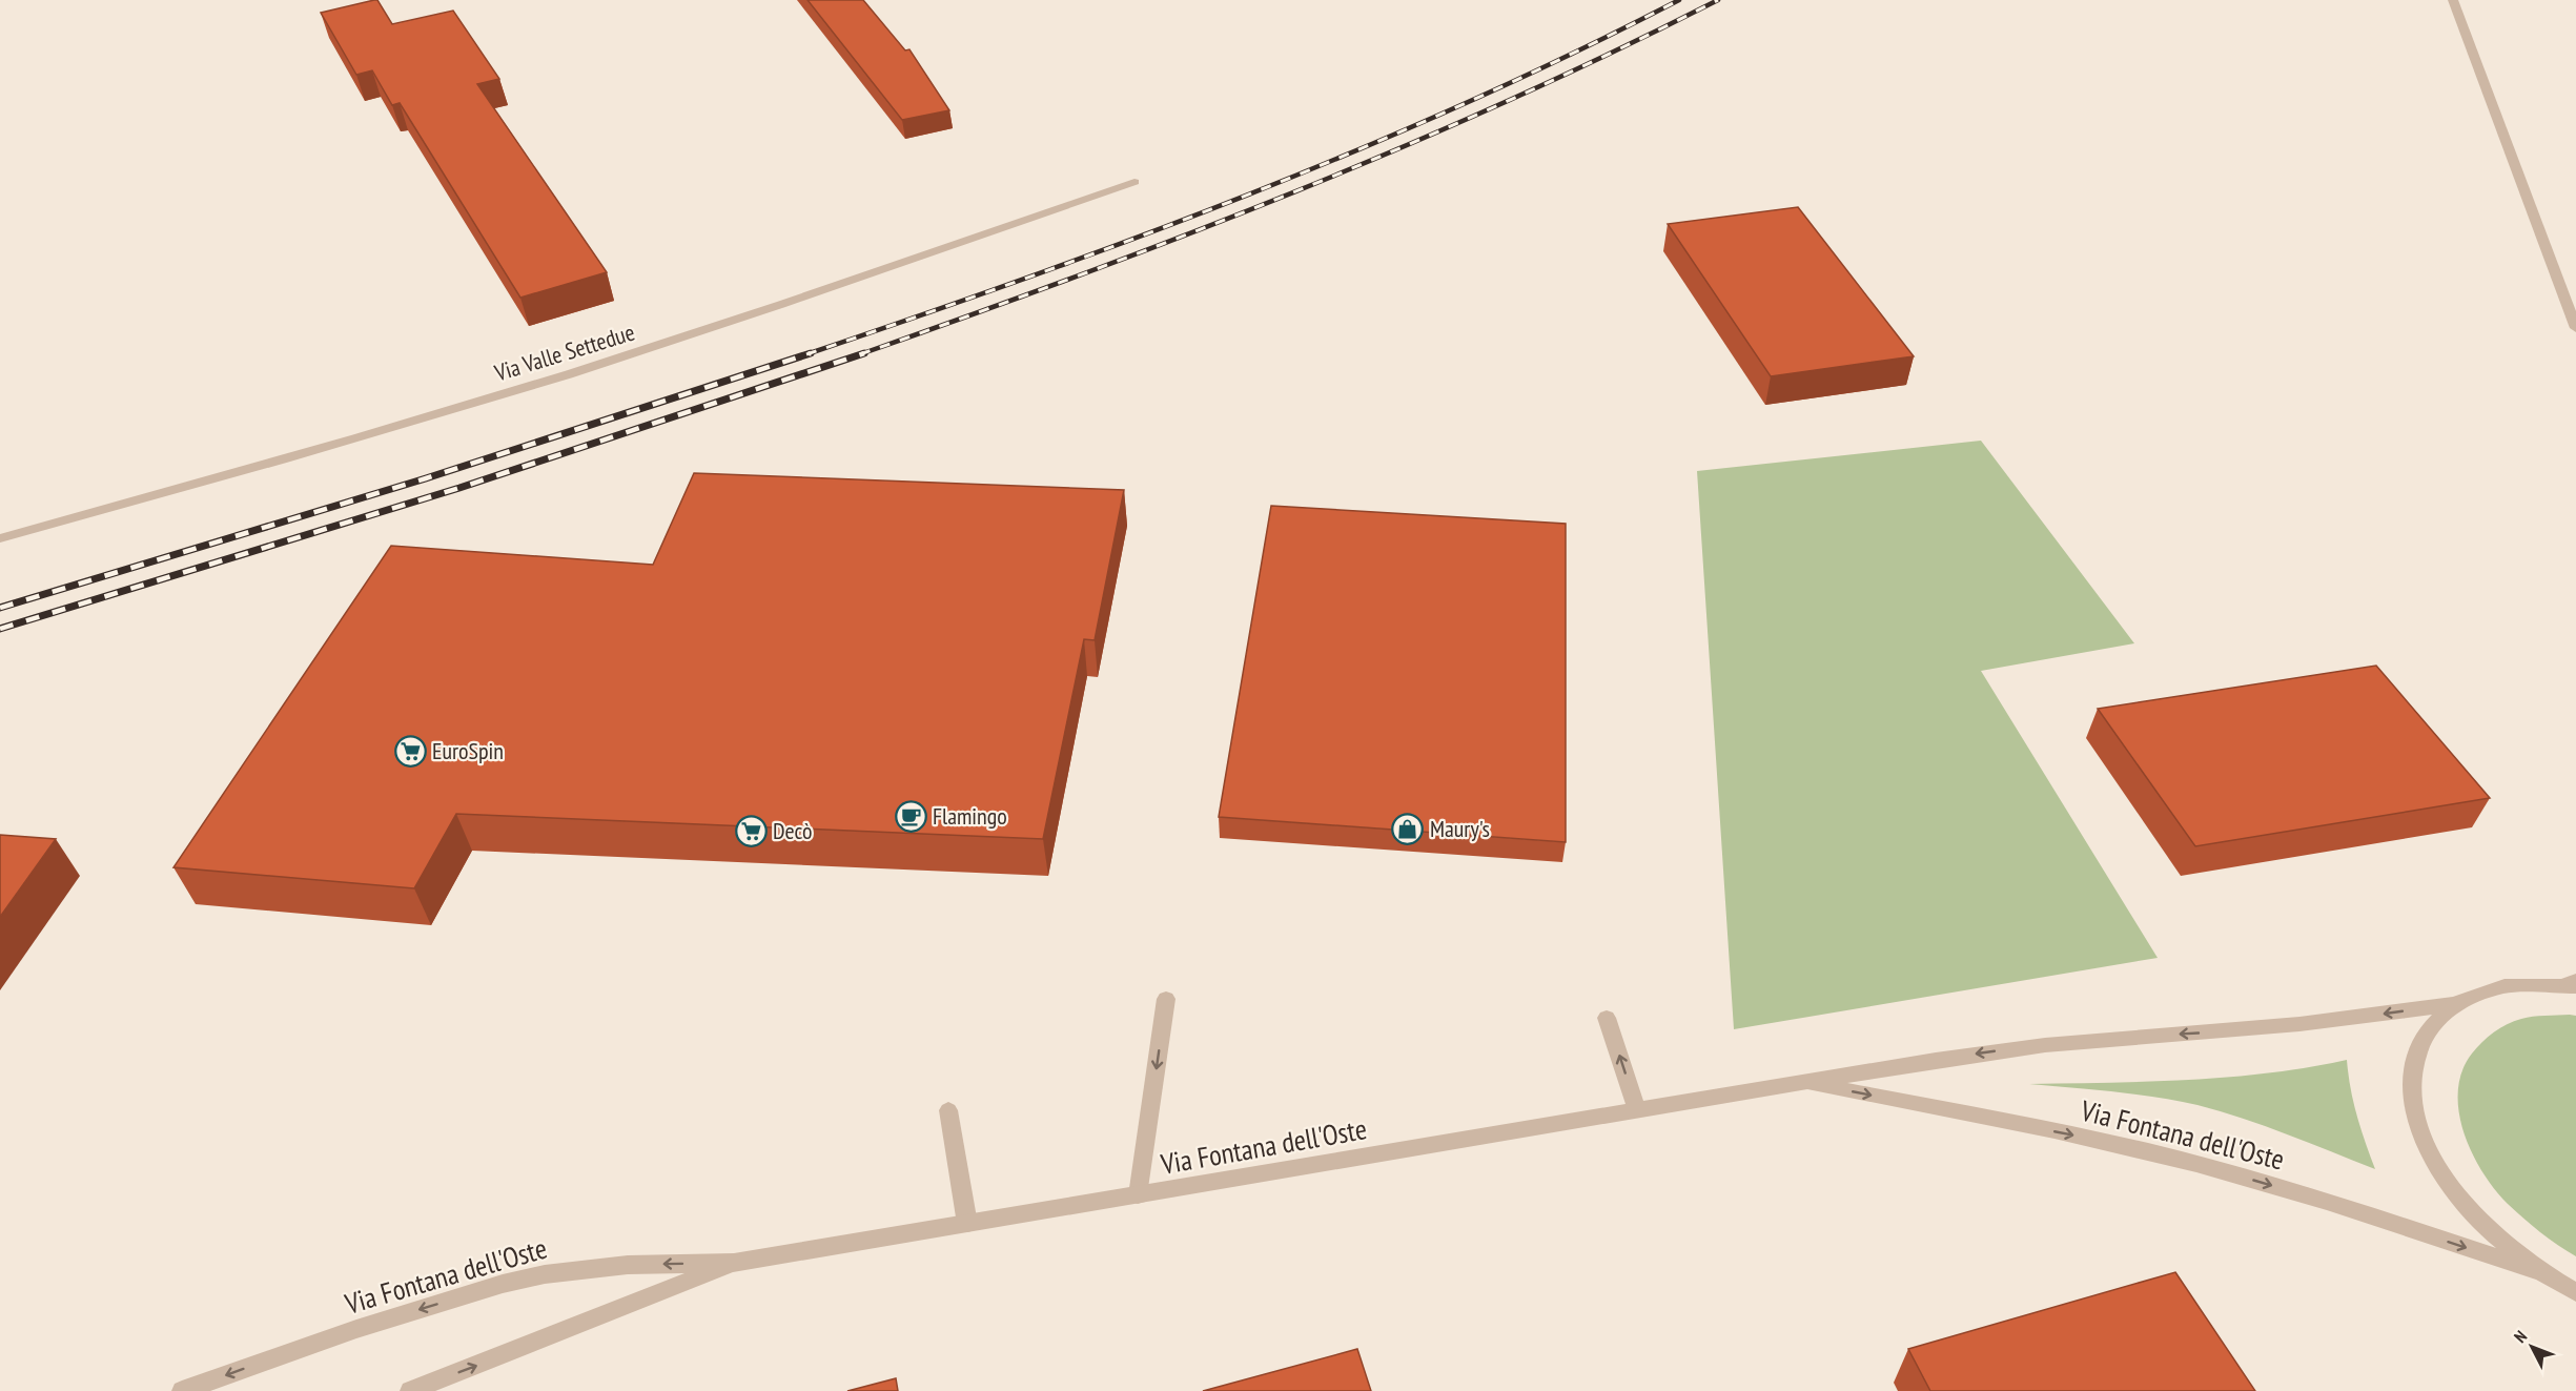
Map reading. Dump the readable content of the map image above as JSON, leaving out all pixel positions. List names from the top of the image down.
{
  "streets": {
    "street": ["Via Valle Settedue", "Via Fontana dell'Oste"]
  },
  "places": {
    "supermarket": ["EuroSpin", "Decò"],
    "cafe": ["Flamingo"],
    "shop": ["Maury's"]
  },
  "north": "top left"
}
